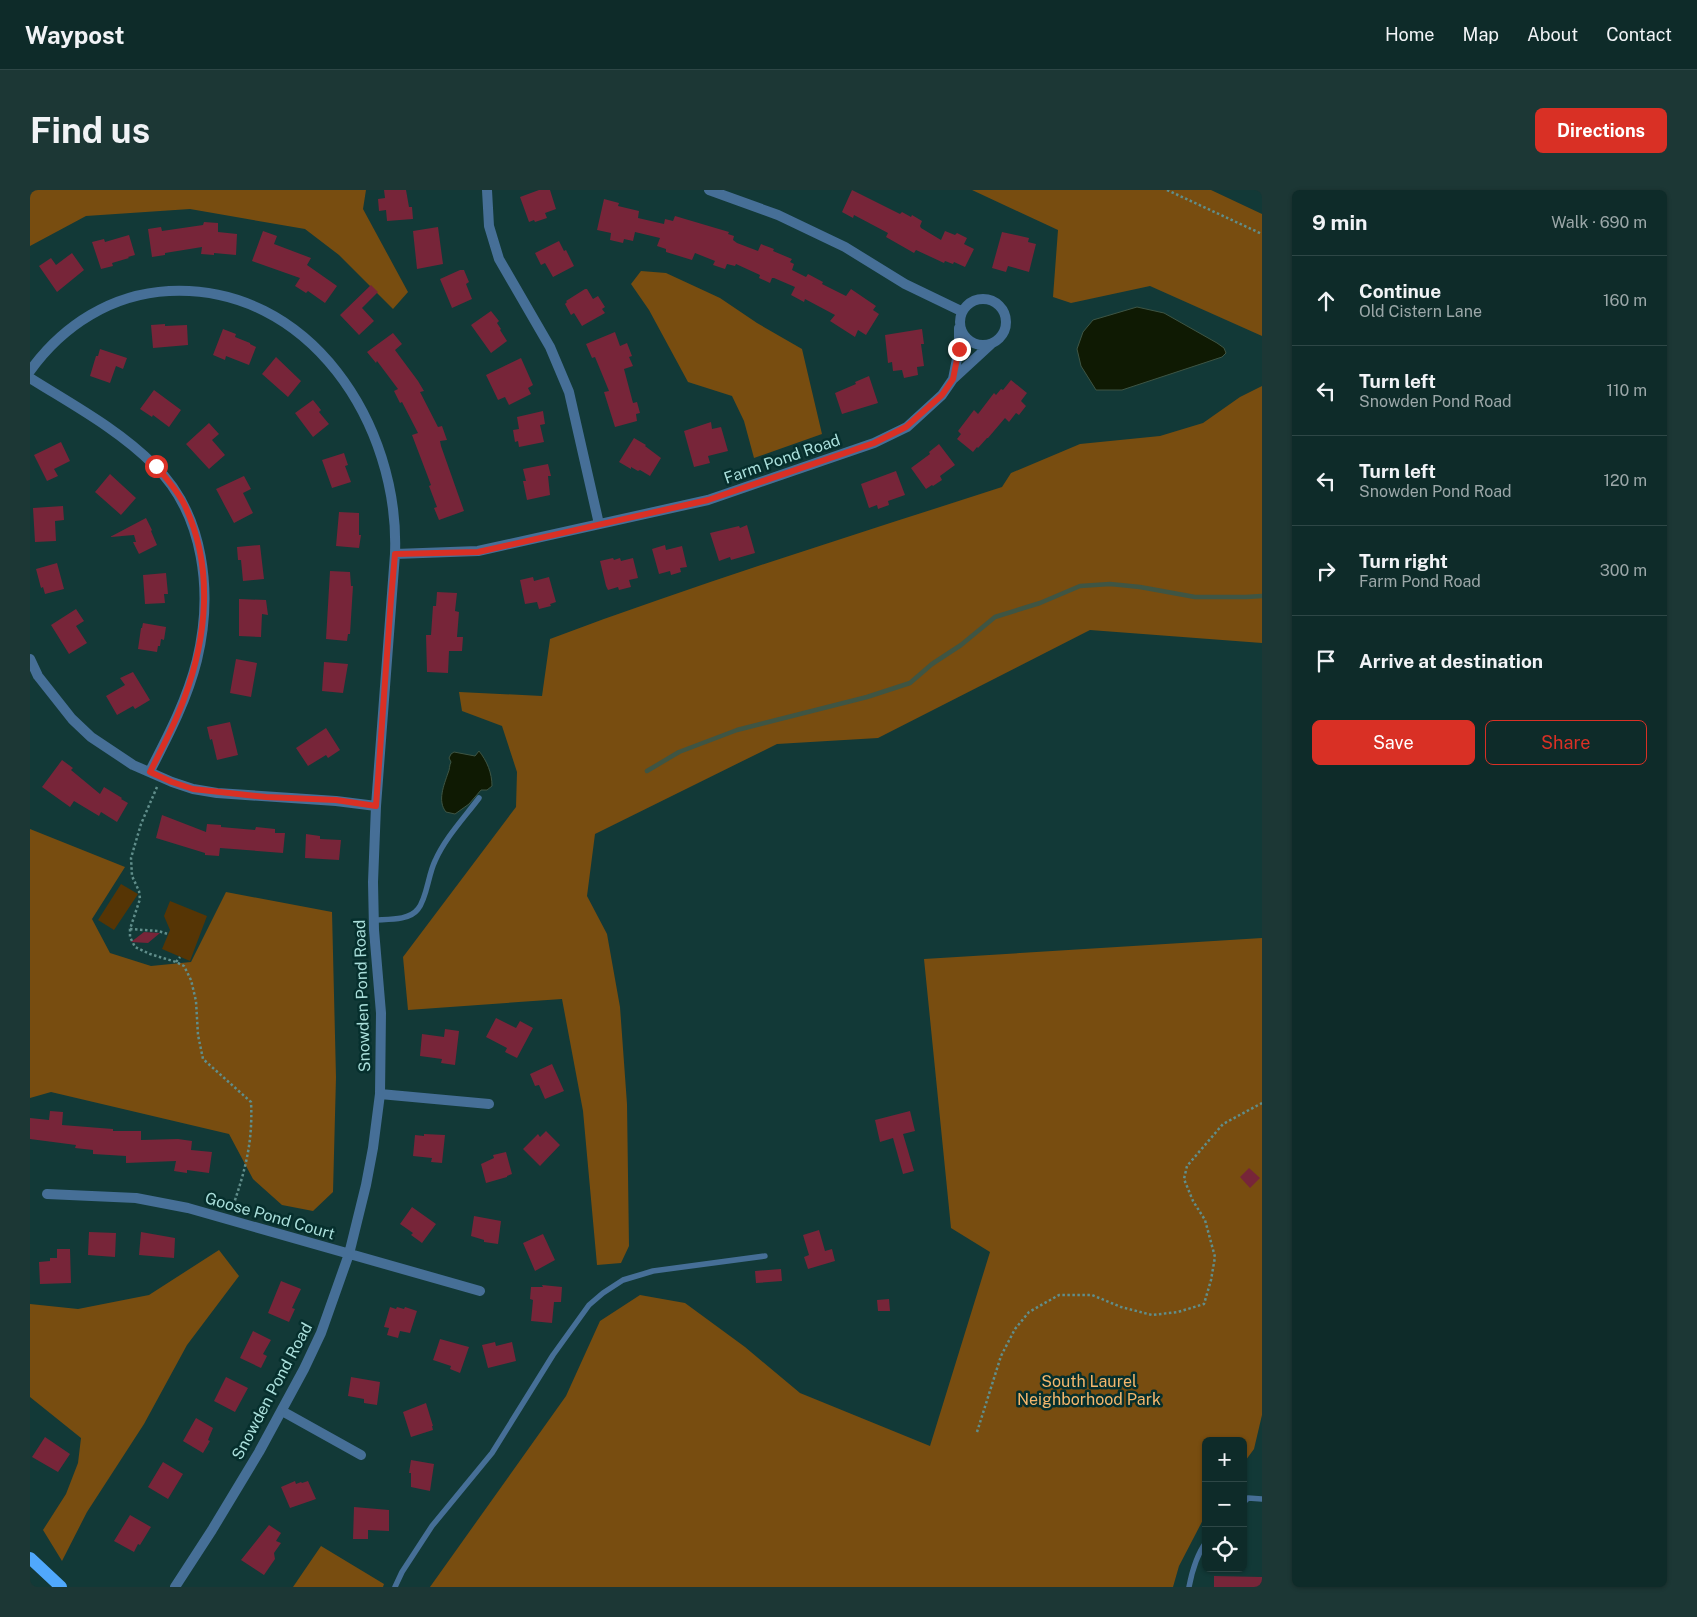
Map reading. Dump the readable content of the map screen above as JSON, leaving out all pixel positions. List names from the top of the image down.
{
  "streets": {
    "street": ["Farm Pond Road", "Snowden Pond Road", "Goose Pond Court"]
  },
  "crossings": [
    ["Farm Pond Road", "Snowden Pond Road"],
    ["Snowden Pond Road", "Goose Pond Court"]
  ],
  "parks": ["South Laurel Neighborhood Park"],
  "page": {
    "header": "Waypost",
    "nav": [
      "Home",
      "Map",
      "About",
      "Contact"
    ],
    "buttons": [
      "Directions",
      ["Save", "Share"]
    ],
    "title": "Find us",
    "heading": ["9 min", "Walk · 690 m"],
    "list": [
      ["Continue", "Old Cistern Lane", "160 m"],
      ["Turn left", "Snowden Pond Road", "110 m"],
      ["Turn left", "Snowden Pond Road", "120 m"],
      ["Turn right", "Farm Pond Road", "300 m"],
      "Arrive at destination"
    ],
    "map_buttons": ["+", "−"]
  }
}
